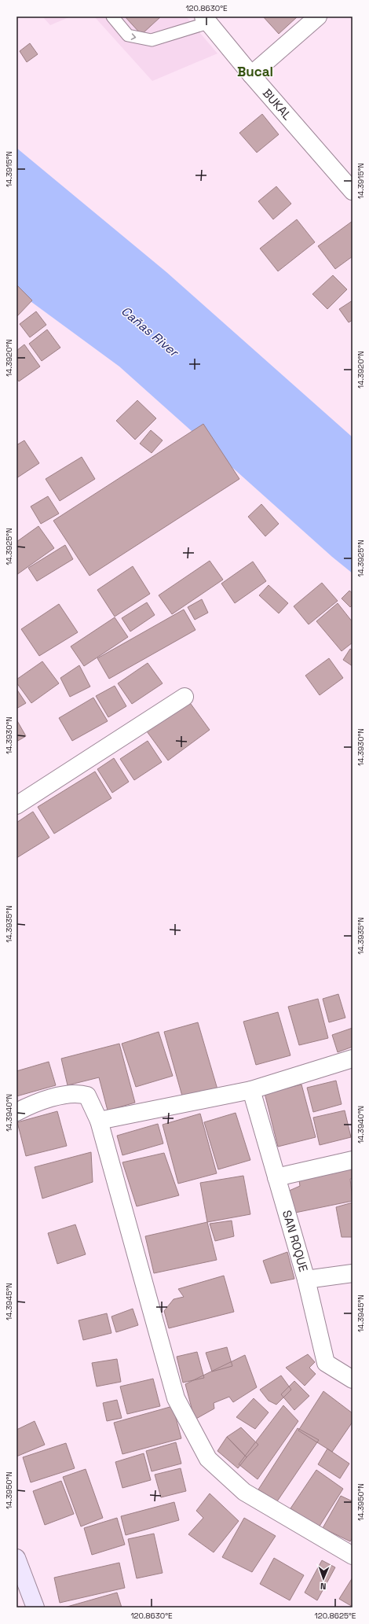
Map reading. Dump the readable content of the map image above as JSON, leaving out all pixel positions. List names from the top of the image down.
{
  "streets": {
    "street": ["BUKAL", "SAN ROQUE"]
  },
  "districts": ["Bucal"],
  "water": ["Cañas River"],
  "north": "bottom",
  "coordinates": [
    "120.8630°E",
    "14.3915°N",
    "14.3920°N",
    "14.3925°N",
    "14.3930°N",
    "14.3935°N",
    "14.3940°N",
    "14.3945°N",
    "14.3950°N",
    "120.8625°E"
  ]
}
